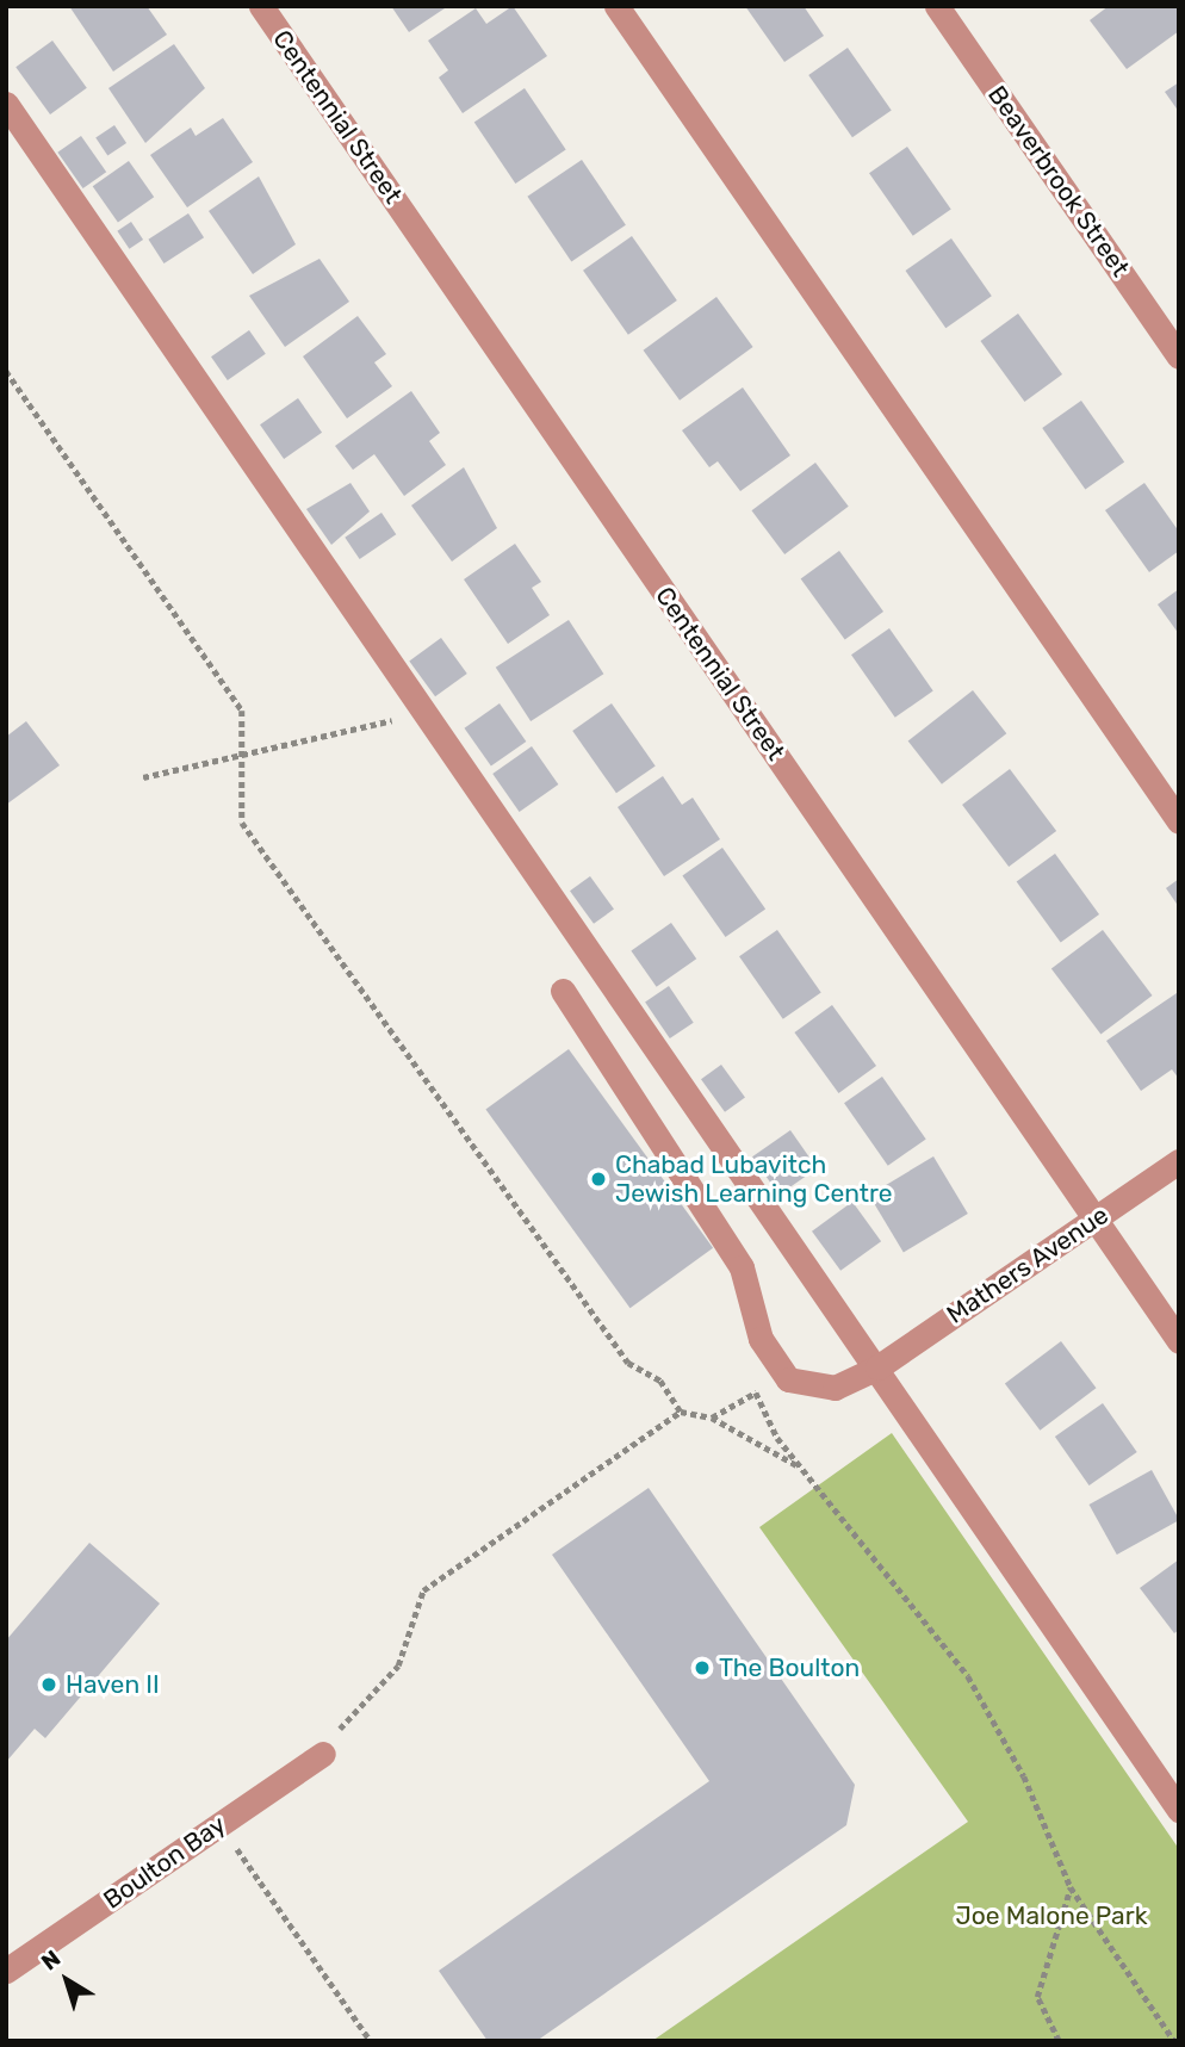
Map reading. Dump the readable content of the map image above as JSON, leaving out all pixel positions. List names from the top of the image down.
{
  "streets": {
    "street": [
      "Centennial Street",
      "Beaverbrook Street",
      "Mathers Avenue",
      "Boulton Bay"
    ]
  },
  "crossings": [
    ["Centennial Street", "Mathers Avenue"]
  ],
  "parks": ["Joe Malone Park"],
  "places": ["Chabad Lubavitch Jewish Learning Centre", "The Boulton", "Haven II"],
  "north": "top left"
}
